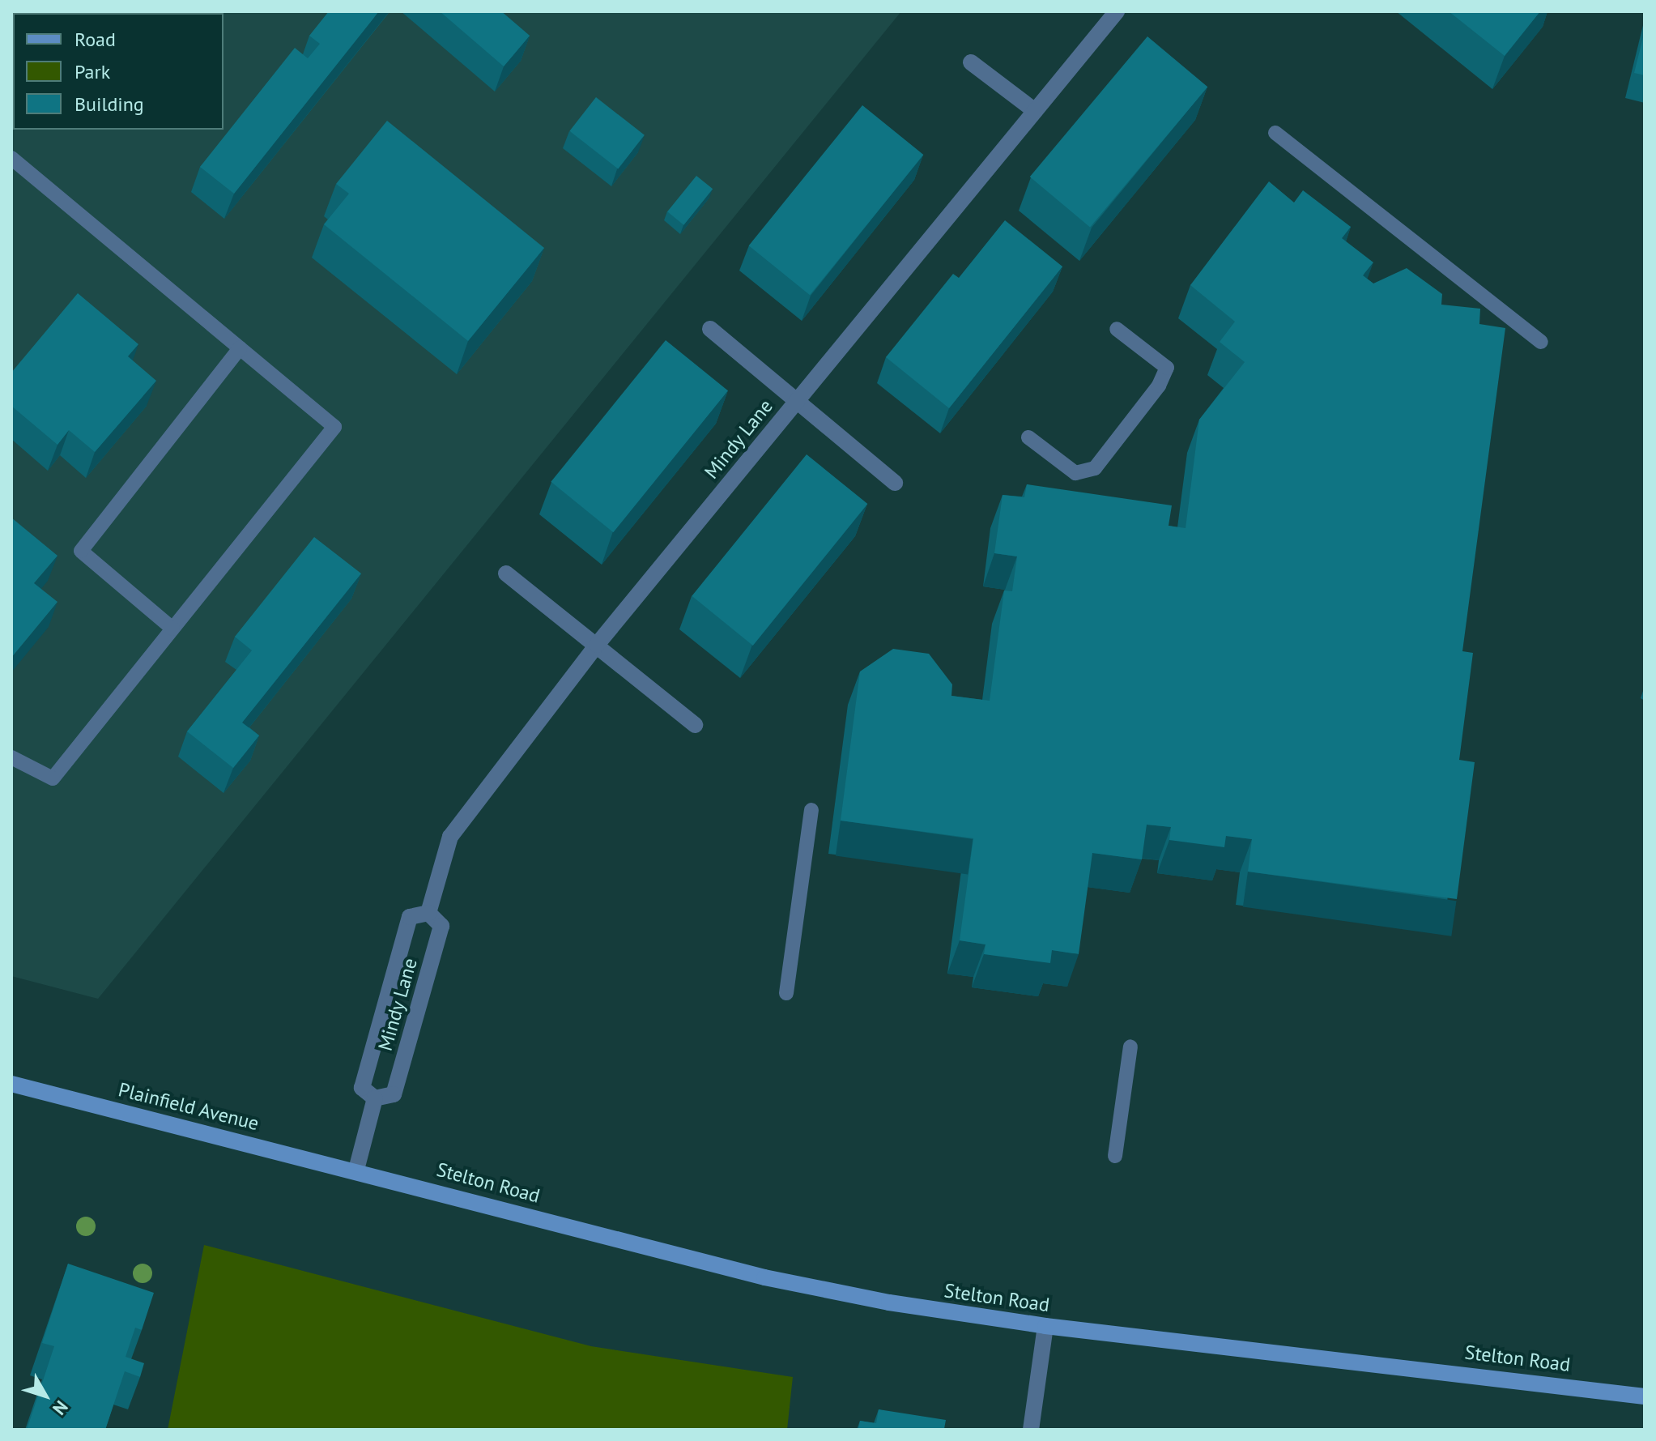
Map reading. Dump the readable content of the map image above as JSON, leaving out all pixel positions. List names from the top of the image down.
{
  "streets": {
    "main road": ["Plainfield Avenue", "Stelton Road"],
    "street": ["Mindy Lane"]
  },
  "crossings": [
    ["Plainfield Avenue", "Stelton Road"]
  ],
  "legend": ["Road", "Park", "Building"],
  "north": "bottom right"
}
